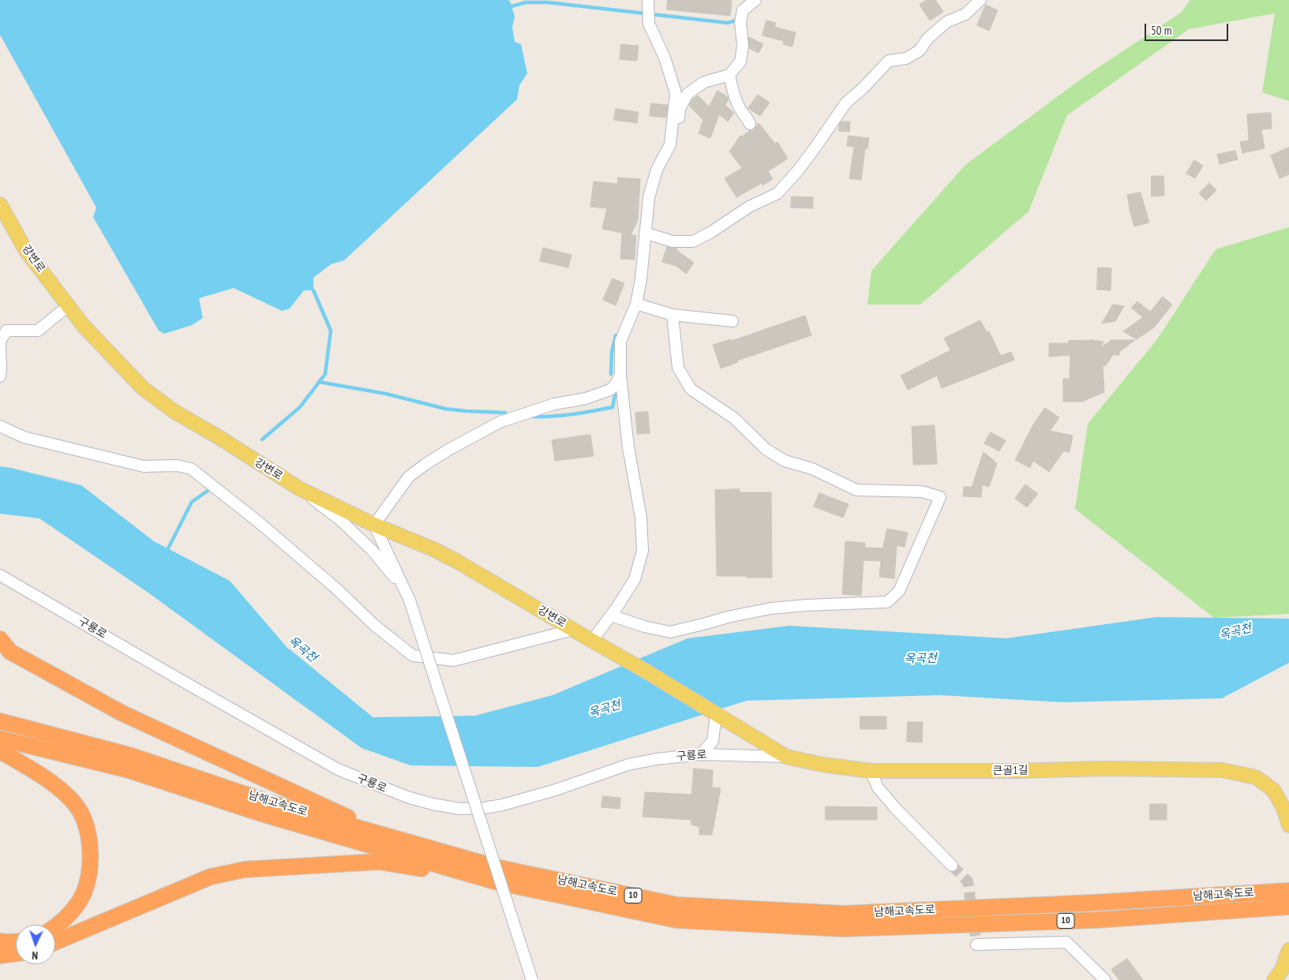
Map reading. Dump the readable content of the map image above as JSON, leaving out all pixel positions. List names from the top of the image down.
{
  "streets": {
    "highway": ["남해고속도로", "10"],
    "main road": ["강변로", "큰골1길"],
    "street": ["구룡로"]
  },
  "crossings": [
    ["강변로", "큰골1길"],
    ["구룡로", "큰골1길"]
  ],
  "water": ["옥곡천"],
  "scale_bar": "50 m",
  "north": "bottom"
}
